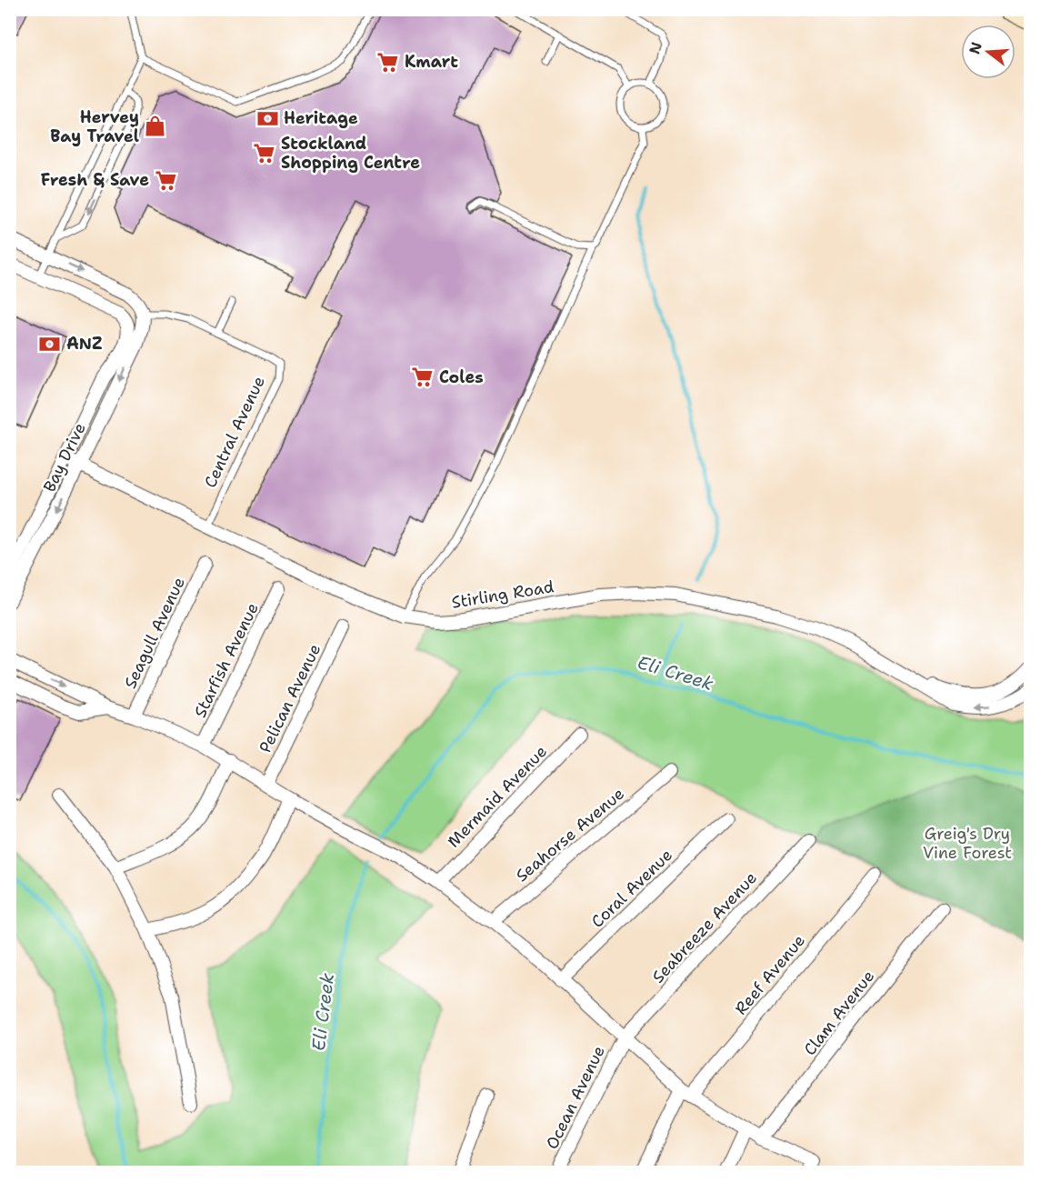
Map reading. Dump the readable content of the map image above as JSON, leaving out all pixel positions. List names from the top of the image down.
{
  "streets": {
    "street": [
      "Bay Drive",
      "Stirling Road",
      "Seagull Avenue",
      "Starfish Avenue",
      "Pelican Avenue",
      "Mermaid Avenue",
      "Seahorse Avenue",
      "Coral Avenue",
      "Seabreeze Avenue",
      "Reef Avenue",
      "Clam Avenue",
      "Ocean Avenue"
    ],
    "lane": ["Central Avenue"]
  },
  "crossings": [
    ["Central Avenue", "Bay Drive"],
    ["Central Avenue", "Stirling Road"],
    ["Bay Drive", "Stirling Road"],
    ["Seabreeze Avenue", "Ocean Avenue"]
  ],
  "water": ["Eli Creek"],
  "parks": ["Greig's Dry Vine Forest"],
  "places": {
    "supermarket": [
      "Kmart",
      "Stockland Shopping Centre",
      "Fresh & Save",
      "Coles"
    ],
    "bank": ["Heritage", "ANZ"],
    "shop": ["Hervey Bay Travel"]
  },
  "north": "left"
}
